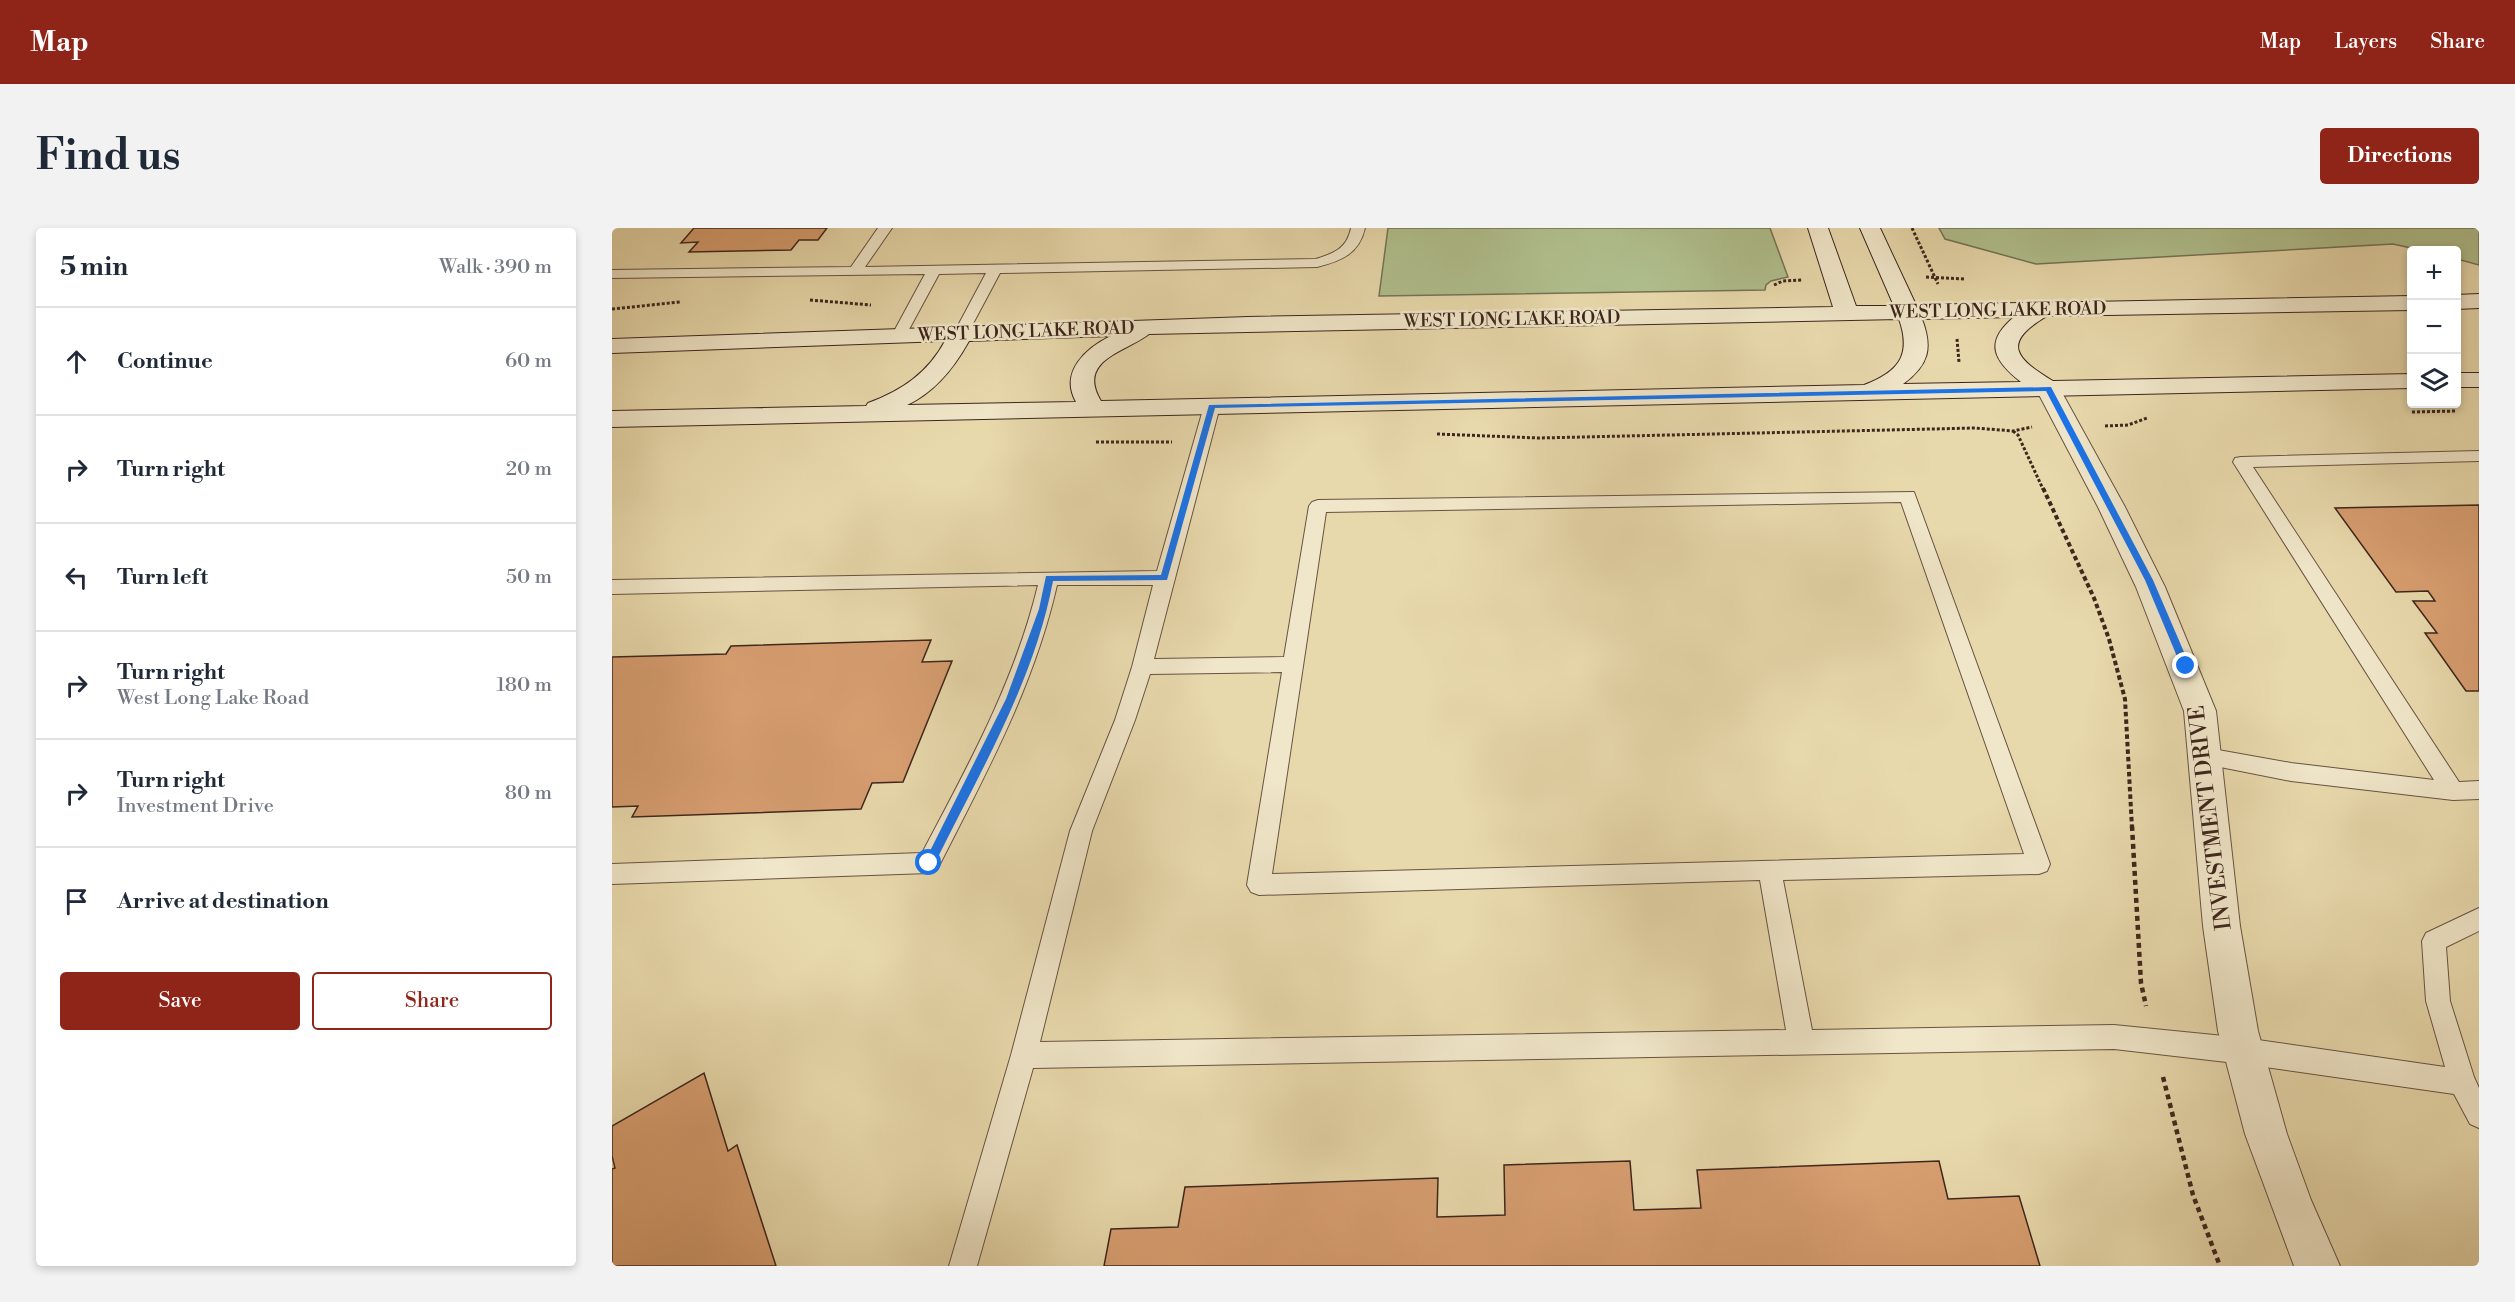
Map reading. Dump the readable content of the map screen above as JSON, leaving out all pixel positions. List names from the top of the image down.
{
  "streets": {
    "main road": ["WEST LONG LAKE ROAD", "INVESTMENT DRIVE"]
  },
  "page": {
    "header": "Map",
    "nav": ["Map", "Layers", "Share"],
    "buttons": [
      "Directions",
      ["Save", "Share"]
    ],
    "title": "Find us",
    "heading": ["5 min", "Walk · 390 m"],
    "map_buttons": ["+", "−"],
    "list": [
      ["Continue", "60 m"],
      ["Turn right", "20 m"],
      ["Turn left", "50 m"],
      ["Turn right", "West Long Lake Road", "180 m"],
      ["Turn right", "Investment Drive", "80 m"],
      "Arrive at destination"
    ]
  }
}
